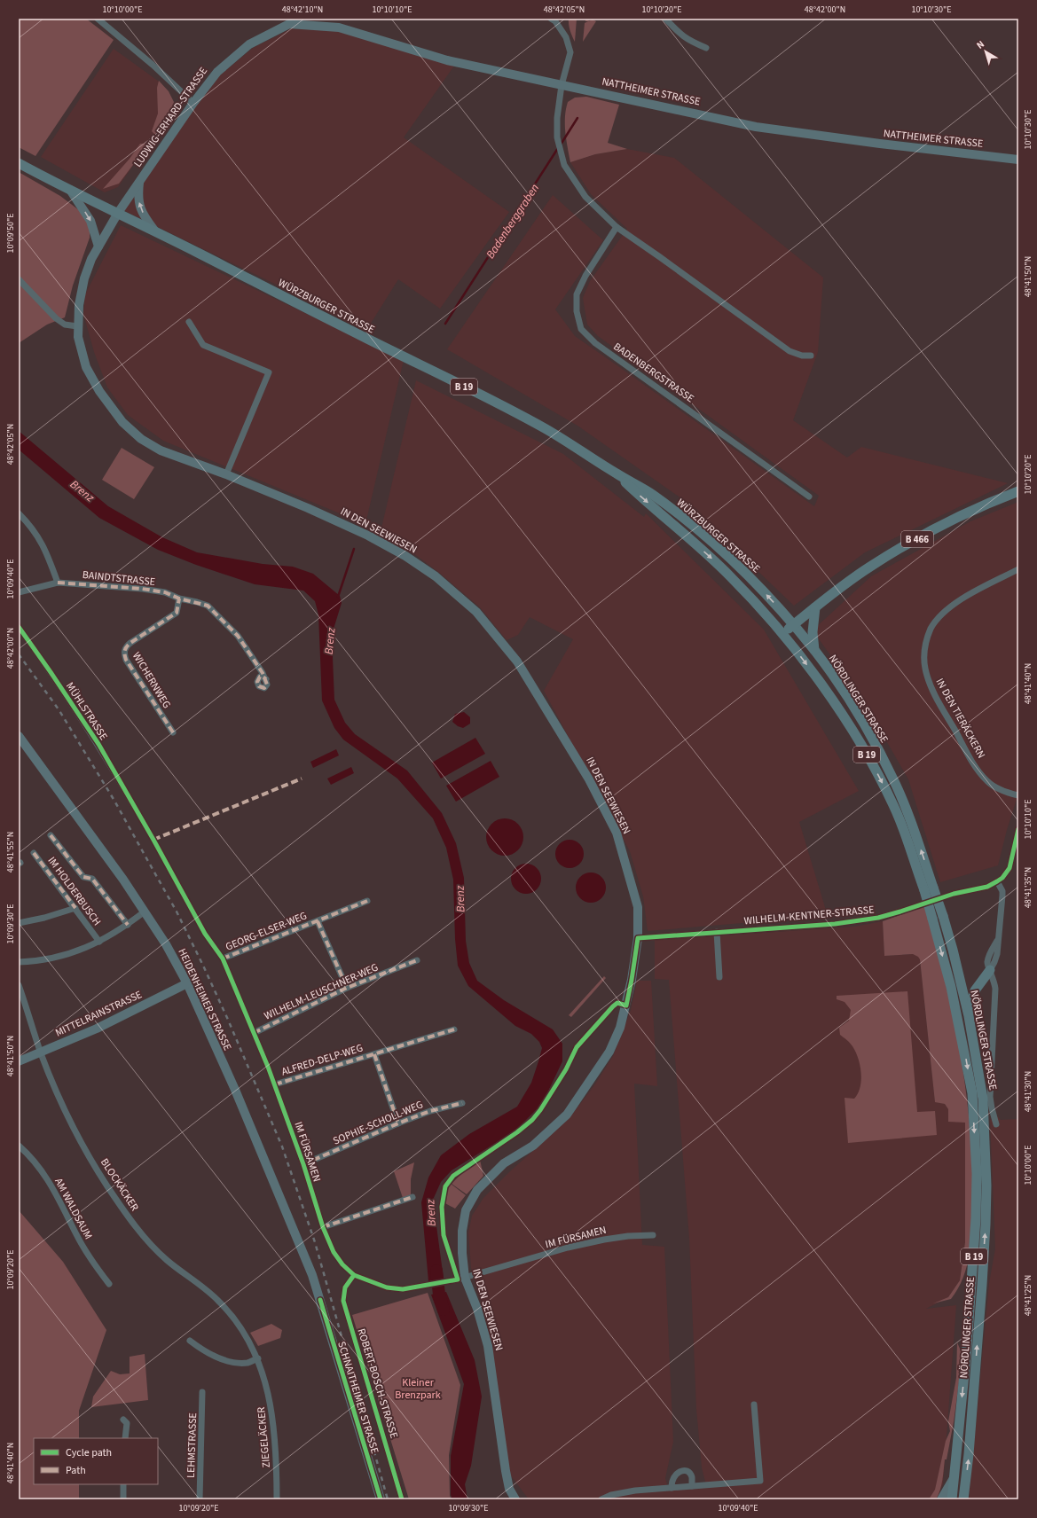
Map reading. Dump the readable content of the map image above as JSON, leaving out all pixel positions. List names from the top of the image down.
{
  "streets": {
    "main road": [
      "WÜRZBURGER STRASSE",
      "B 19",
      "B 466",
      "NÖRDLINGER STRASSE"
    ],
    "street": [
      "NATTHEIMER STRASSE",
      "LUDWIG-ERHARD-STRASSE",
      "BADENBERGSTRASSE",
      "IN DEN SEEWIESEN",
      "BAINDTSTRASSE",
      "WICHERNWEG",
      "MÜHLSTRASSE",
      "IN DEN TIERÄCKERN",
      "IM HOLDERBUSCH",
      "WILHELM-KENTNER-STRASSE",
      "GEORG-ELSER-WEG",
      "WILHELM-LEUSCHNER-WEG",
      "HEIDENHEIMER STRASSE",
      "MITTELRAINSTRASSE",
      "ALFRED-DELP-WEG",
      "SOPHIE-SCHOLL-WEG",
      "IM FÜRSAMEN",
      "BLOCKÄCKER",
      "AM WALDSAUM",
      "ROBERT-BOSCH-STRASSE",
      "SCHNAITHEIMER STRASSE",
      "ZIEGELÄCKER",
      "LEHMSTRASSE"
    ]
  },
  "crossings": [
    ["NATTHEIMER STRASSE", "LUDWIG-ERHARD-STRASSE"],
    ["LUDWIG-ERHARD-STRASSE", "WÜRZBURGER STRASSE"],
    ["LUDWIG-ERHARD-STRASSE", "IN DEN SEEWIESEN"],
    ["WÜRZBURGER STRASSE", "IN DEN SEEWIESEN"],
    ["WÜRZBURGER STRASSE", "B 466"],
    ["WÜRZBURGER STRASSE", "NÖRDLINGER STRASSE"],
    ["B 19", "B 466"],
    ["B 19", "NÖRDLINGER STRASSE"],
    ["IN DEN SEEWIESEN", "WILHELM-KENTNER-STRASSE"],
    ["IN DEN SEEWIESEN", "IM FÜRSAMEN"],
    ["B 466", "NÖRDLINGER STRASSE"],
    ["BAINDTSTRASSE", "WICHERNWEG"],
    ["GEORG-ELSER-WEG", "WILHELM-LEUSCHNER-WEG"],
    ["GEORG-ELSER-WEG", "IM FÜRSAMEN"],
    ["WILHELM-LEUSCHNER-WEG", "IM FÜRSAMEN"],
    ["HEIDENHEIMER STRASSE", "MITTELRAINSTRASSE"],
    ["HEIDENHEIMER STRASSE", "SCHNAITHEIMER STRASSE"],
    ["MITTELRAINSTRASSE", "BLOCKÄCKER"],
    ["ALFRED-DELP-WEG", "SOPHIE-SCHOLL-WEG"],
    ["ALFRED-DELP-WEG", "IM FÜRSAMEN"],
    ["SOPHIE-SCHOLL-WEG", "IM FÜRSAMEN"],
    ["IM FÜRSAMEN", "ROBERT-BOSCH-STRASSE"],
    ["BLOCKÄCKER", "ZIEGELÄCKER"]
  ],
  "water": ["Badenberggraben", "Brenz"],
  "parks": ["Kleiner Brenzpark"],
  "legend": ["Cycle path", "Path"],
  "north": "top left",
  "coordinates": [
    "10°10'00\"E",
    "48°42'10\"N",
    "10°10'10\"E",
    "48°42'05\"N",
    "10°10'20\"E",
    "48°42'00\"N",
    "10°10'30\"E",
    "10°09'50\"E",
    "48°41'50\"N",
    "10°09'40\"E",
    "48°41'40\"N",
    "48°41'55\"N",
    "48°41'35\"N",
    "10°09'30\"E",
    "48°41'30\"N",
    "10°09'20\"E",
    "48°41'25\"N"
  ]
}
